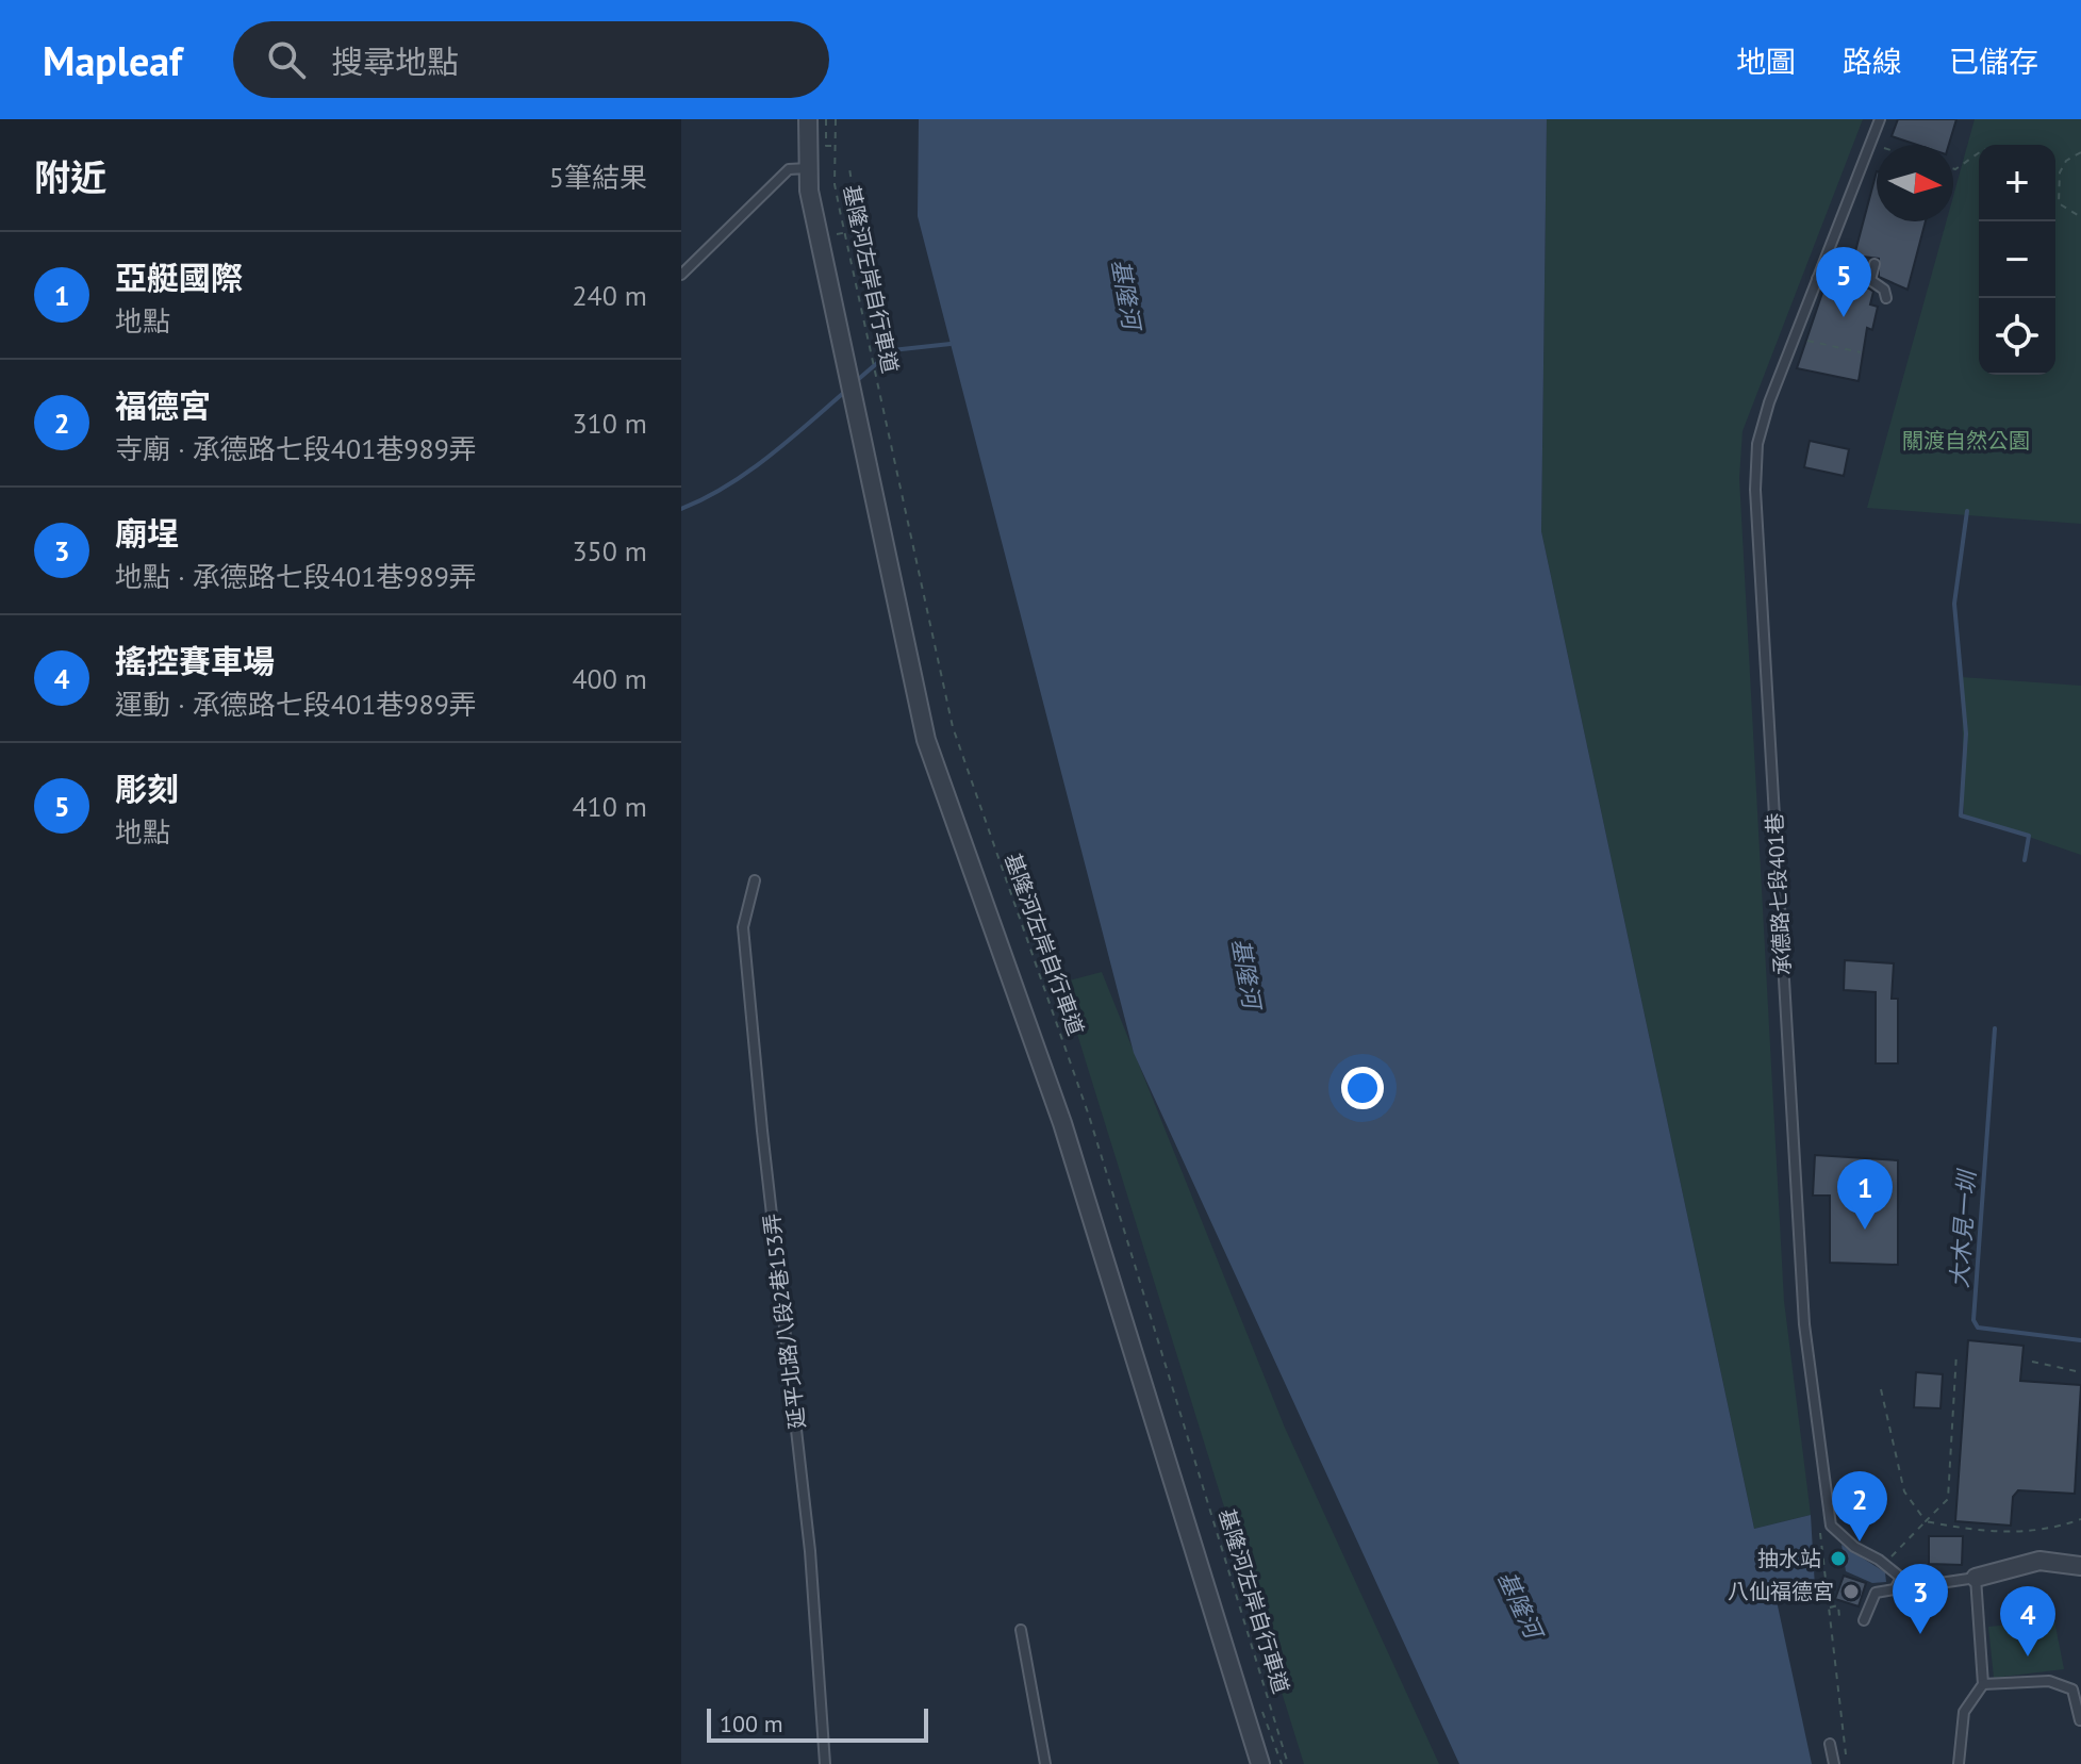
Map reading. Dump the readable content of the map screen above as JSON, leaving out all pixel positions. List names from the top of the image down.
{
  "streets": {
    "lane": ["承德路七段401巷", "延平北路八段2巷153弄"],
    "path": ["基隆河左岸自行車道"]
  },
  "water": ["基隆河", "大木見一圳"],
  "parks": ["關渡自然公園"],
  "places": ["抽水站", "八仙福德宮"],
  "scale_bar": "100 m",
  "north": "right",
  "page": {
    "header": "Mapleaf",
    "search": "搜尋地點",
    "nav": ["地圖", "路線", "已儲存"],
    "heading": ["附近", "5筆結果"],
    "map_buttons": ["+", "−"],
    "list": [
      {
        "mark": "1",
        "name": "亞艇國際",
        "note": "地點",
        "value": "240 m"
      },
      {
        "mark": "2",
        "name": "福德宮",
        "note": "寺廟 · 承德路七段401巷989弄",
        "value": "310 m"
      },
      {
        "mark": "3",
        "name": "廟埕",
        "note": "地點 · 承德路七段401巷989弄",
        "value": "350 m"
      },
      {
        "mark": "4",
        "name": "搖控賽車場",
        "note": "運動 · 承德路七段401巷989弄",
        "value": "400 m"
      },
      {
        "mark": "5",
        "name": "彫刻",
        "note": "地點",
        "value": "410 m"
      }
    ],
    "pins": [
      "5",
      "1",
      "2",
      "3",
      "4"
    ],
    "scale": "100 m"
  }
}
